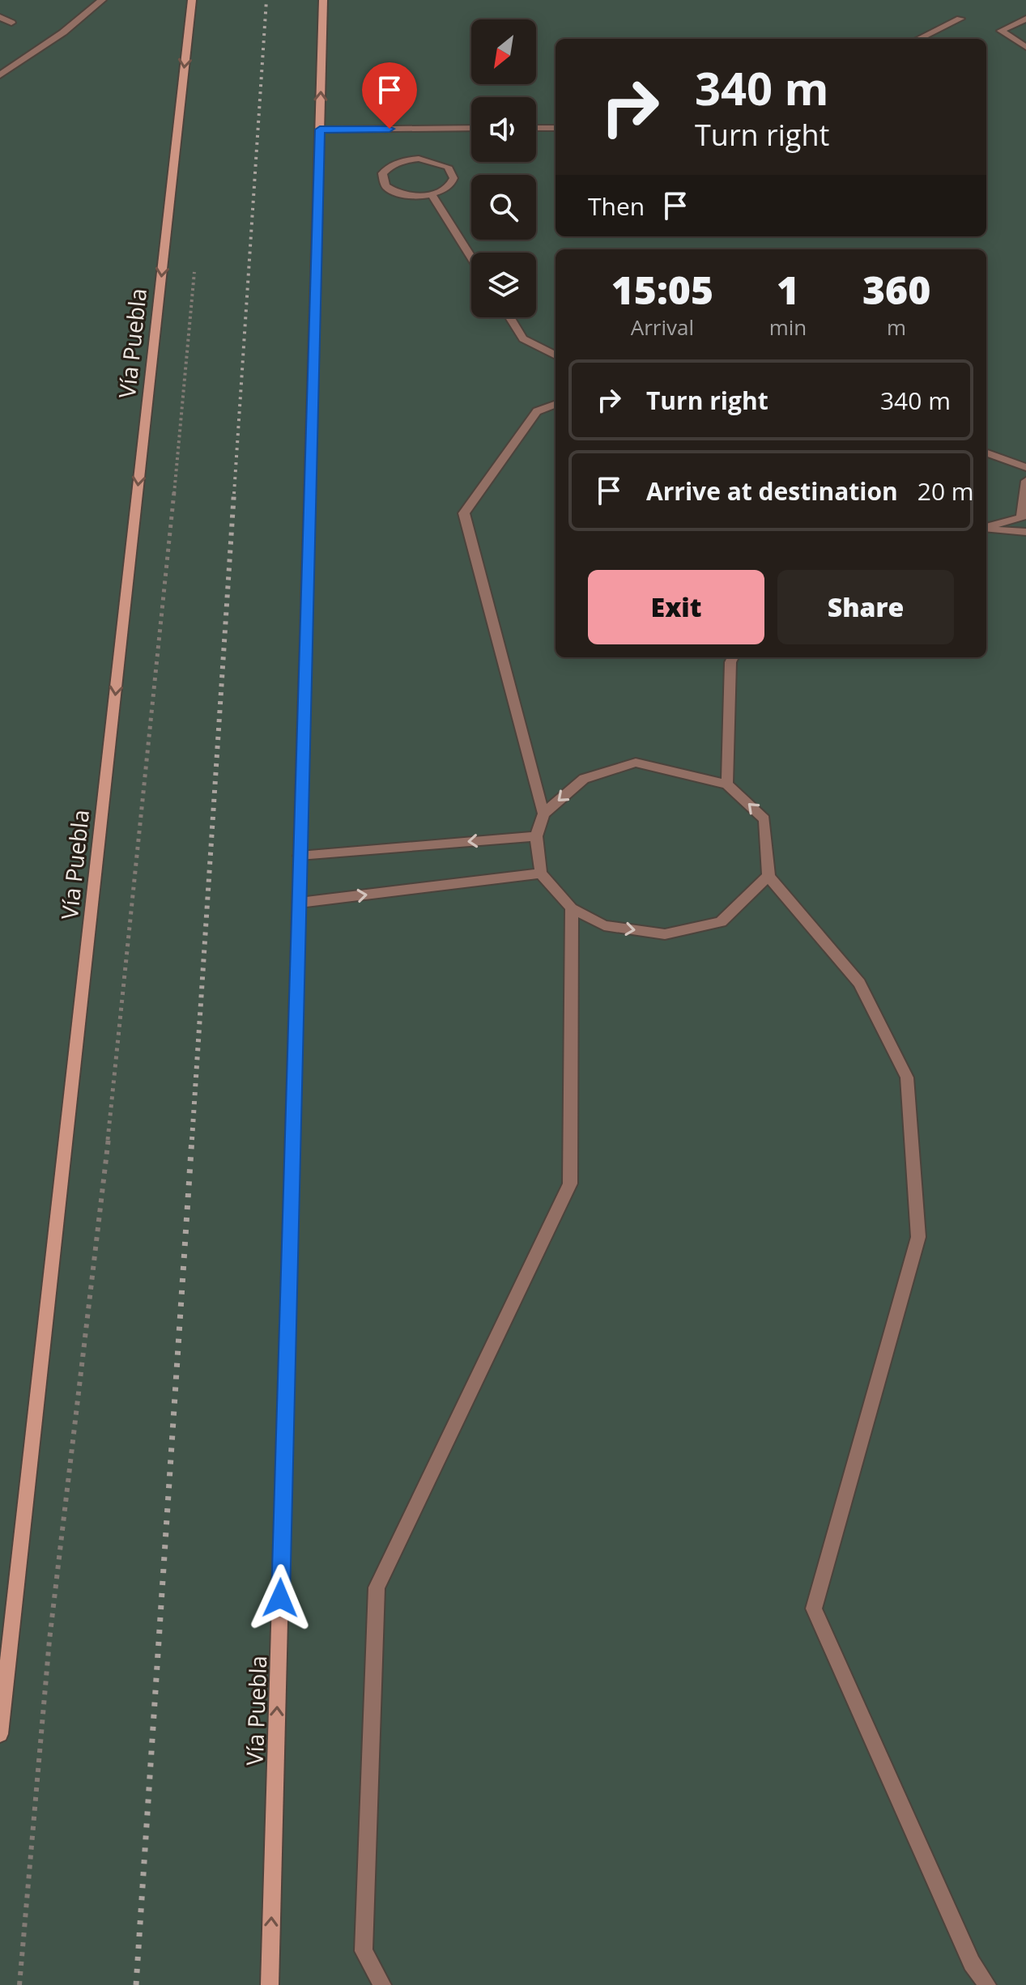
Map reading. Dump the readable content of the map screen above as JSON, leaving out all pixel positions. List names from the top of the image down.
{
  "streets": {
    "main road": ["Vía Puebla"]
  },
  "north": "bottom left",
  "page": {
    "turn": ["340 m", "Turn right"],
    "then": "Then",
    "eta": [
      "15:05",
      "Arrival",
      "1",
      "min",
      "360",
      "m"
    ],
    "list": [
      {
        "name": "Turn right",
        "value": "340 m"
      },
      {
        "name": "Arrive at destination",
        "value": "20 m"
      }
    ],
    "buttons": ["Exit", "Share"]
  }
}
